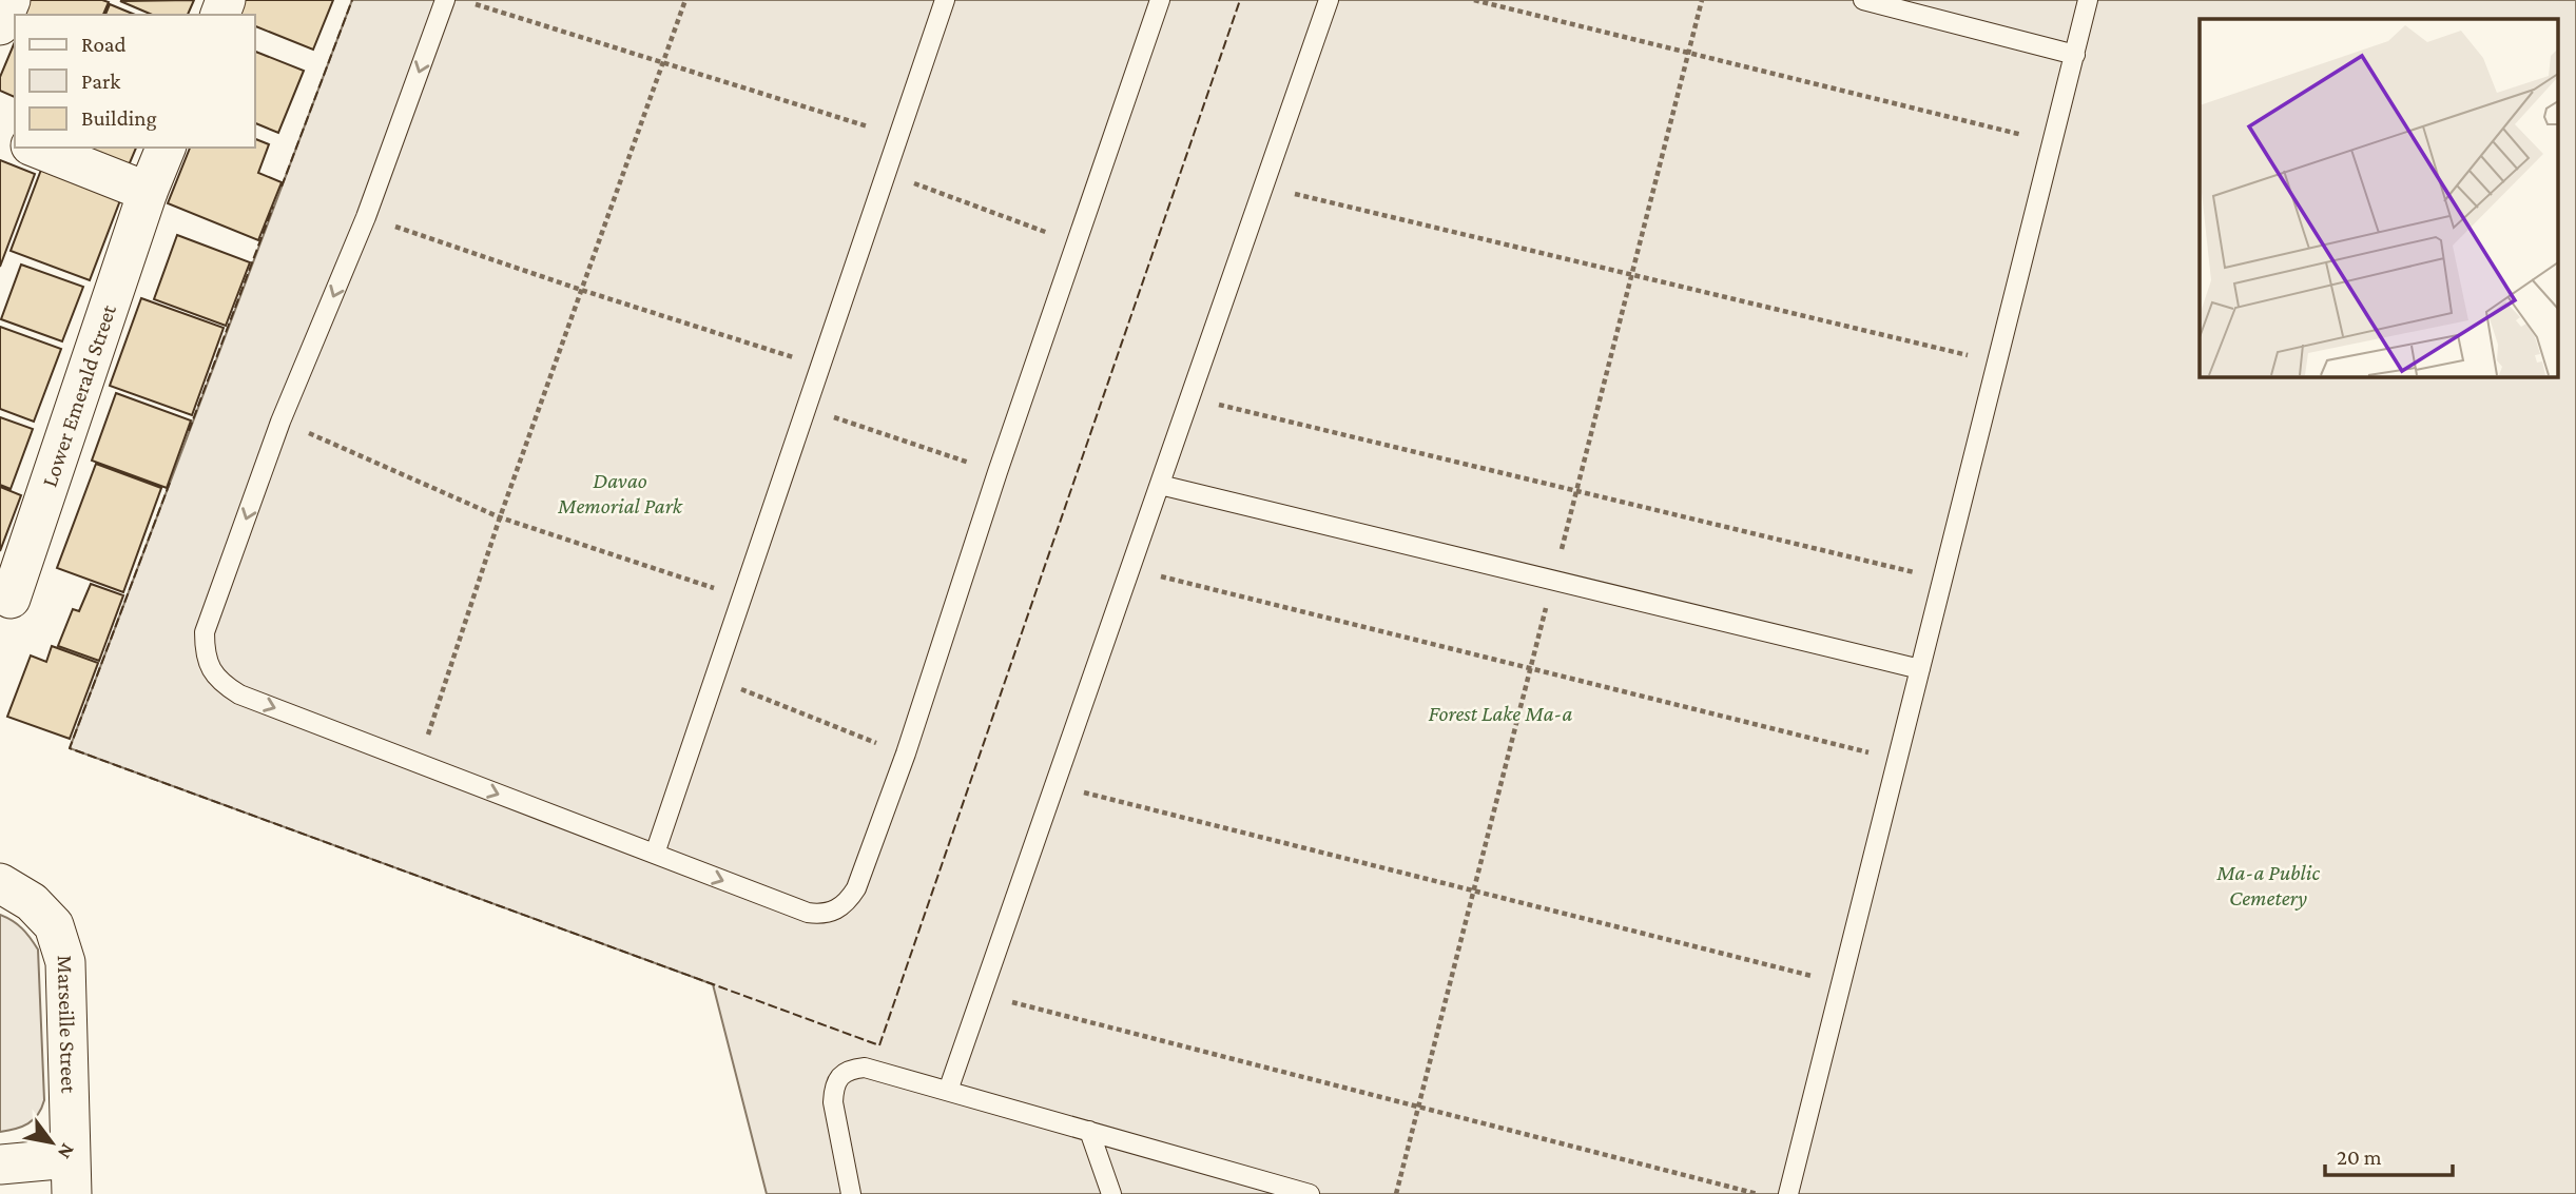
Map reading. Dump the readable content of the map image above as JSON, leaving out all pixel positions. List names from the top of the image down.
{
  "streets": {
    "street": ["Lower Emerald Street", "Marseille Street"]
  },
  "parks": ["Davao Memorial Park", "Forest Lake Ma-a", "Ma-a Public Cemetery"],
  "legend": ["Road", "Park", "Building"],
  "scale_bar": "20 m",
  "north": "bottom right"
}
